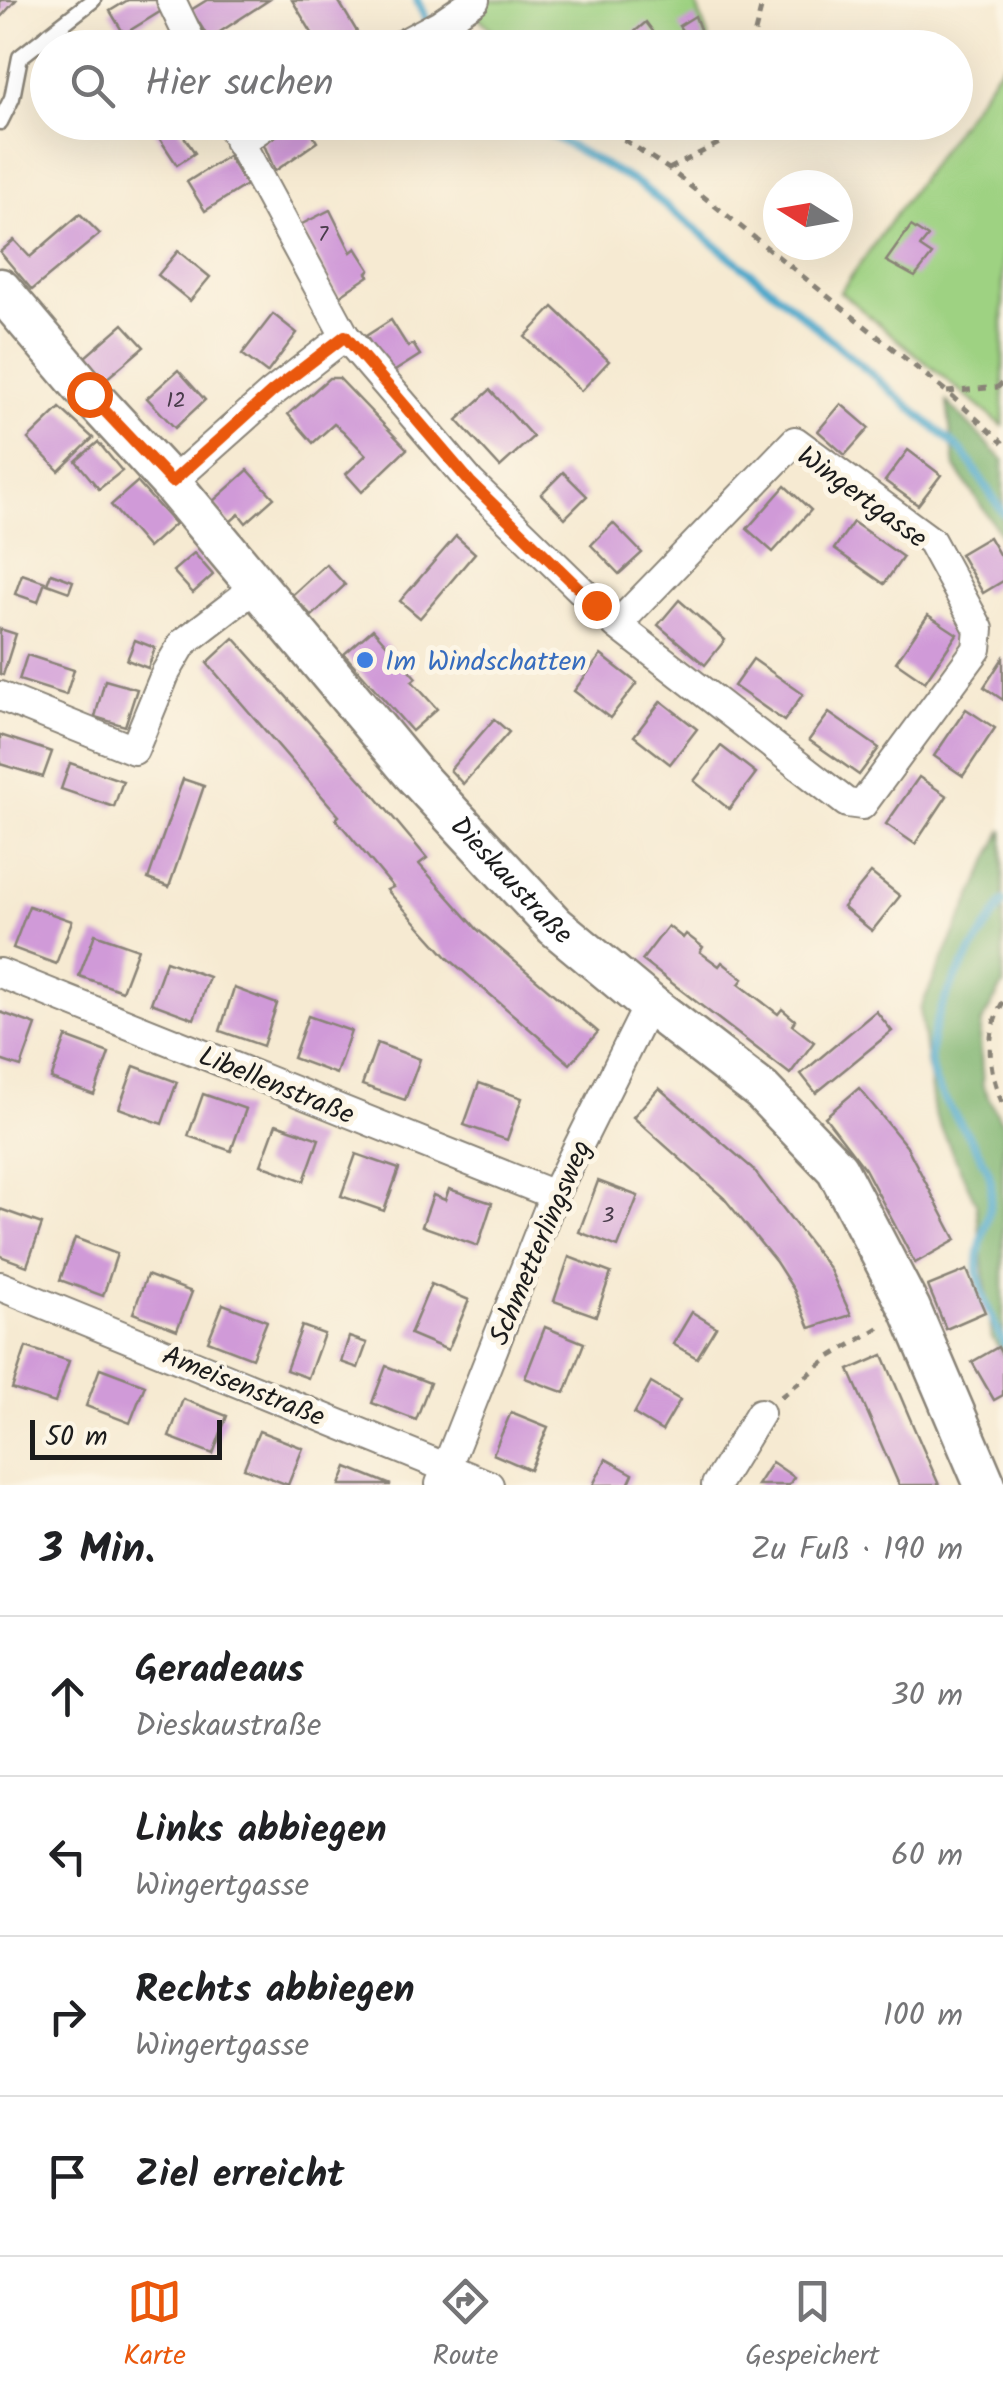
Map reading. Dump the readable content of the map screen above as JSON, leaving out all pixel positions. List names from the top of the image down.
{
  "streets": {
    "main road": ["Dieskaustraße"],
    "street": [
      "Wingertgasse",
      "Libellenstraße",
      "Schmetterlingsweg",
      "Ameisenstraße"
    ]
  },
  "crossings": [
    ["Dieskaustraße", "Schmetterlingsweg"],
    ["Libellenstraße", "Schmetterlingsweg"],
    ["Schmetterlingsweg", "Ameisenstraße"]
  ],
  "places": ["Im Windschatten"],
  "house_numbers": ["7", "12", "3"],
  "scale_bar": "50 m",
  "north": "left",
  "page": {
    "search": "Hier suchen",
    "scale": "50 m",
    "heading": ["3 Min.", "Zu Fuß · 190 m"],
    "list": [
      ["Geradeaus", "Dieskaustraße", "30 m"],
      ["Links abbiegen", "Wingertgasse", "60 m"],
      ["Rechts abbiegen", "Wingertgasse", "100 m"],
      "Ziel erreicht"
    ],
    "nav": ["Karte", "Route", "Gespeichert"]
  }
}
